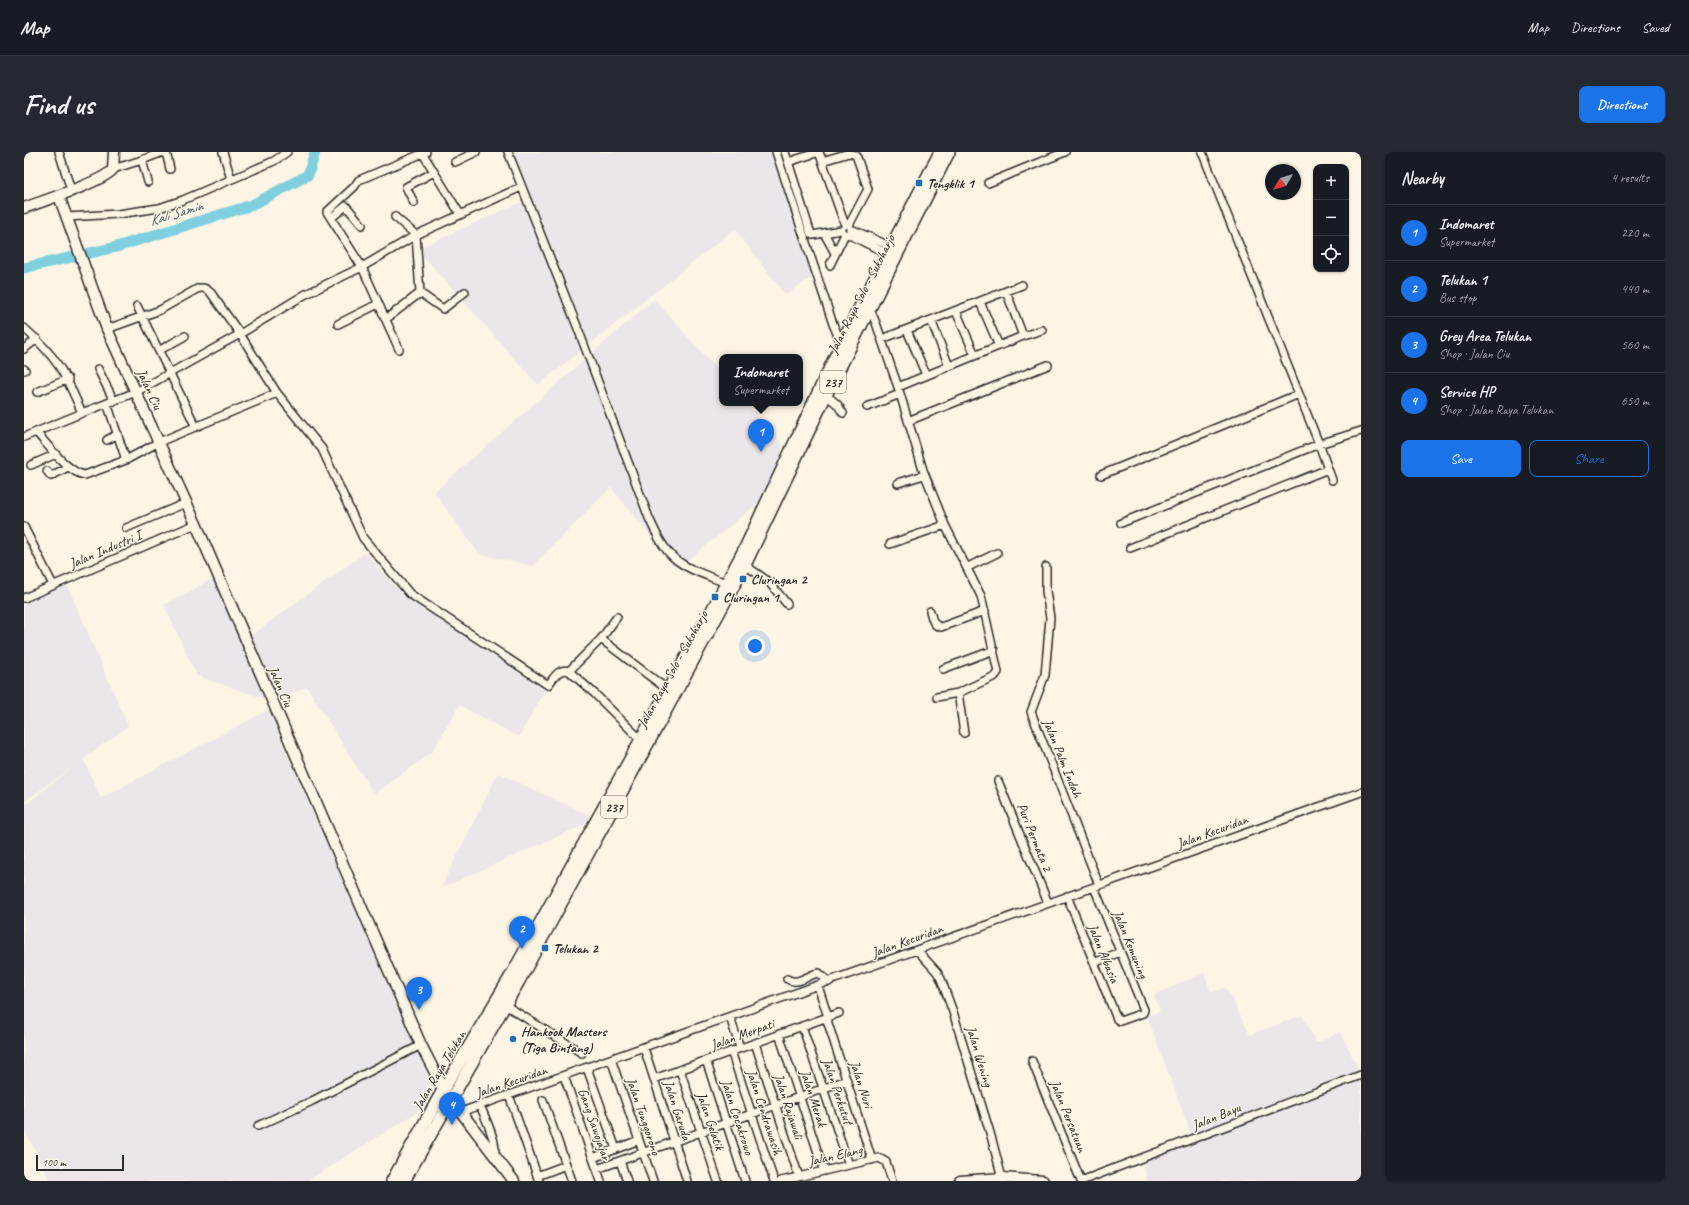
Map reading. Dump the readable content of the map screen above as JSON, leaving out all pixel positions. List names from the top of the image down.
{
  "streets": {
    "main road": ["Jalan Raya Solo - Sukoharjo", "237", "Jalan Raya Telukan"],
    "street": [
      "Jalan Ciu",
      "Jalan Industri I",
      "Jalan Palm Indah",
      "Jalan Kecuridan",
      "Puri Permata 2",
      "Jalan Kemuning",
      "Jalan Albasia",
      "Jalan Merpati",
      "Jalan Wening",
      "Jalan Nuri",
      "Jalan Perkutut",
      "Jalan Merak",
      "Jalan Rajawali",
      "Jalan Garuda",
      "Jalan Cendrawasih",
      "Jalan Tunggorono",
      "Jalan Persatuan",
      "Jalan Bayu",
      "Jalan Cocakrowo",
      "Jalan Gelatik",
      "Gang Sawojajar",
      "Jalan Elang"
    ]
  },
  "crossings": [
    ["Jalan Raya Solo - Sukoharjo", "Jalan Raya Telukan"],
    ["Jalan Ciu", "Jalan Industri I"],
    ["Jalan Ciu", "Jalan Kecuridan"],
    ["Jalan Ciu", "Jalan Raya Telukan"],
    ["Jalan Palm Indah", "Jalan Kecuridan"],
    ["Jalan Palm Indah", "Jalan Kemuning"],
    ["Jalan Kecuridan", "Puri Permata 2"],
    ["Jalan Kecuridan", "Jalan Kemuning"],
    ["Jalan Kecuridan", "Jalan Albasia"],
    ["Jalan Kecuridan", "Jalan Wening"],
    ["Jalan Kecuridan", "Jalan Nuri"],
    ["Jalan Kecuridan", "Jalan Garuda"],
    ["Jalan Kecuridan", "Jalan Tunggorono"],
    ["Jalan Kecuridan", "Gang Sawojajar"],
    ["Jalan Kemuning", "Jalan Albasia"],
    ["Jalan Merpati", "Jalan Nuri"],
    ["Jalan Merpati", "Jalan Perkutut"],
    ["Jalan Merpati", "Jalan Merak"],
    ["Jalan Merpati", "Jalan Rajawali"],
    ["Jalan Merpati", "Jalan Garuda"],
    ["Jalan Merpati", "Jalan Cendrawasih"],
    ["Jalan Merpati", "Jalan Cocakrowo"],
    ["Jalan Merpati", "Jalan Gelatik"],
    ["Jalan Nuri", "Jalan Elang"],
    ["Jalan Perkutut", "Jalan Elang"],
    ["Jalan Merak", "Jalan Elang"],
    ["Jalan Rajawali", "Jalan Elang"],
    ["Jalan Persatuan", "Jalan Bayu"]
  ],
  "water": ["Kali Samin"],
  "places": {
    "transit": [
      "Tengklik 1",
      "Cluringan 2",
      "Cluringan 1",
      "Telukan 2"
    ],
    "other": ["Hankook Masters (Tiga Bintang)"]
  },
  "scale_bar": "100 m",
  "north": "bottom left",
  "page": {
    "header": "Map",
    "nav": ["Map", "Directions", "Saved"],
    "buttons": [
      "Directions",
      ["Save", "Share"]
    ],
    "title": "Find us",
    "heading": ["Nearby", "4 results"],
    "map_buttons": ["+", "−"],
    "list": [
      {
        "mark": "1",
        "name": "Indomaret",
        "note": "Supermarket",
        "value": "220 m"
      },
      {
        "mark": "2",
        "name": "Telukan 1",
        "note": "Bus stop",
        "value": "440 m"
      },
      {
        "mark": "3",
        "name": "Grey Area Telukan",
        "note": "Shop · Jalan Ciu",
        "value": "560 m"
      },
      {
        "mark": "4",
        "name": "Service HP",
        "note": "Shop · Jalan Raya Telukan",
        "value": "650 m"
      }
    ],
    "popup": ["Indomaret", "Supermarket"],
    "pins": [
      "1",
      "2",
      "3",
      "4"
    ],
    "scale": "100 m"
  }
}
